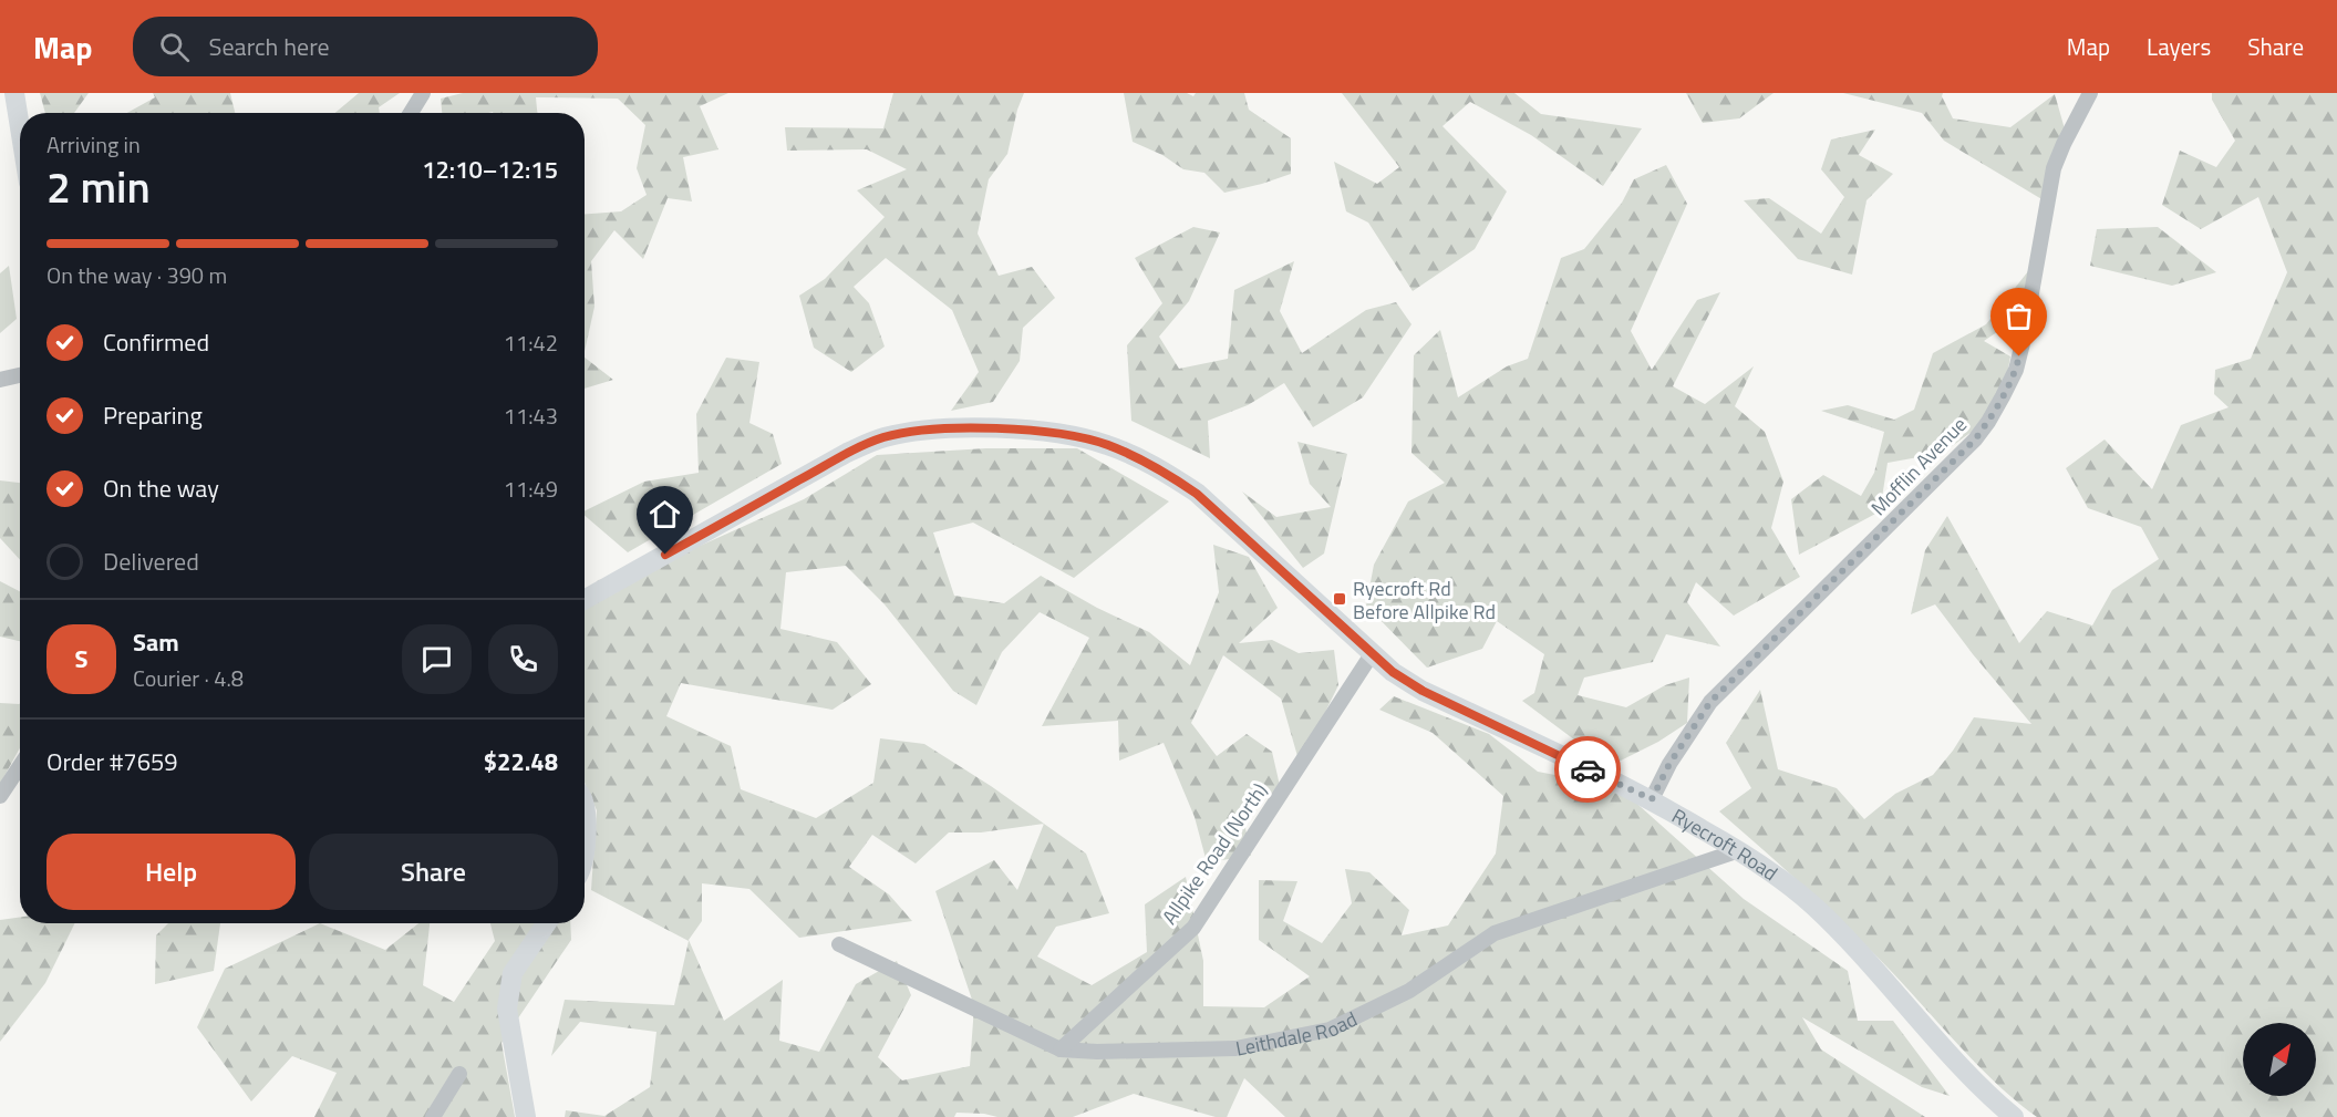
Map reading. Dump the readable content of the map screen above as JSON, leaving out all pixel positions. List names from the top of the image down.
{
  "streets": {
    "street": [
      "Mofflin Avenue",
      "Ryecroft Road",
      "Allpike Road (North)",
      "Leithdale Road"
    ]
  },
  "crossings": [
    ["Mofflin Avenue", "Ryecroft Road"],
    ["Ryecroft Road", "Allpike Road (North)"],
    ["Ryecroft Road", "Leithdale Road"],
    ["Allpike Road (North)", "Leithdale Road"]
  ],
  "places": {
    "transit": ["Ryecroft Rd Before Allpike Rd"]
  },
  "north": "top right",
  "page": {
    "header": "Map",
    "search": "Search here",
    "nav": ["Map", "Layers", "Share"],
    "heading": ["2 min", "Arriving in", "12:10–12:15"],
    "panel": [
      "Sam",
      "Courier · 4.8",
      "Order #7659",
      "$22.48"
    ],
    "bar": "On the way · 390 m",
    "list": [
      ["Confirmed", "11:42"],
      ["Preparing", "11:43"],
      ["On the way", "11:49"],
      "Delivered"
    ],
    "round": "S",
    "buttons": ["Help", "Share"]
  }
}
